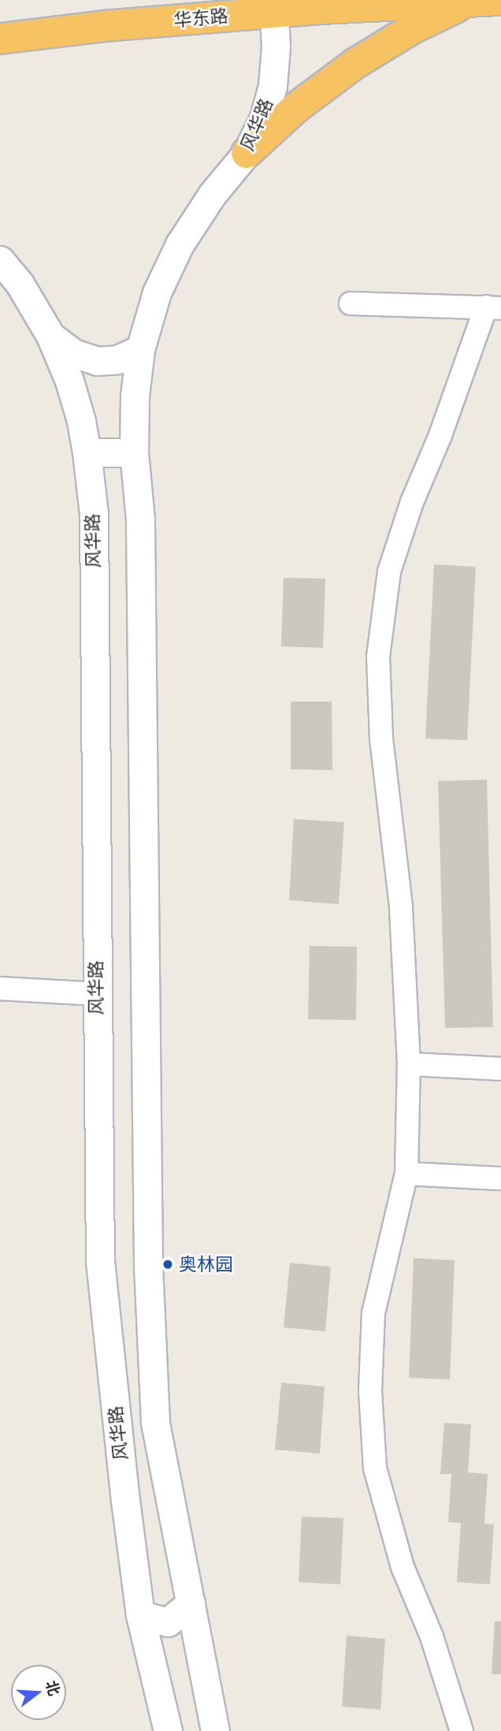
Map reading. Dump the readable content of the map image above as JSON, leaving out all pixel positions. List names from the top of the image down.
{
  "streets": {
    "highway": ["华东路"],
    "street": ["风华路"]
  },
  "crossings": [
    ["华东路", "风华路"]
  ],
  "places": ["奥林园"],
  "north": "right"
}
